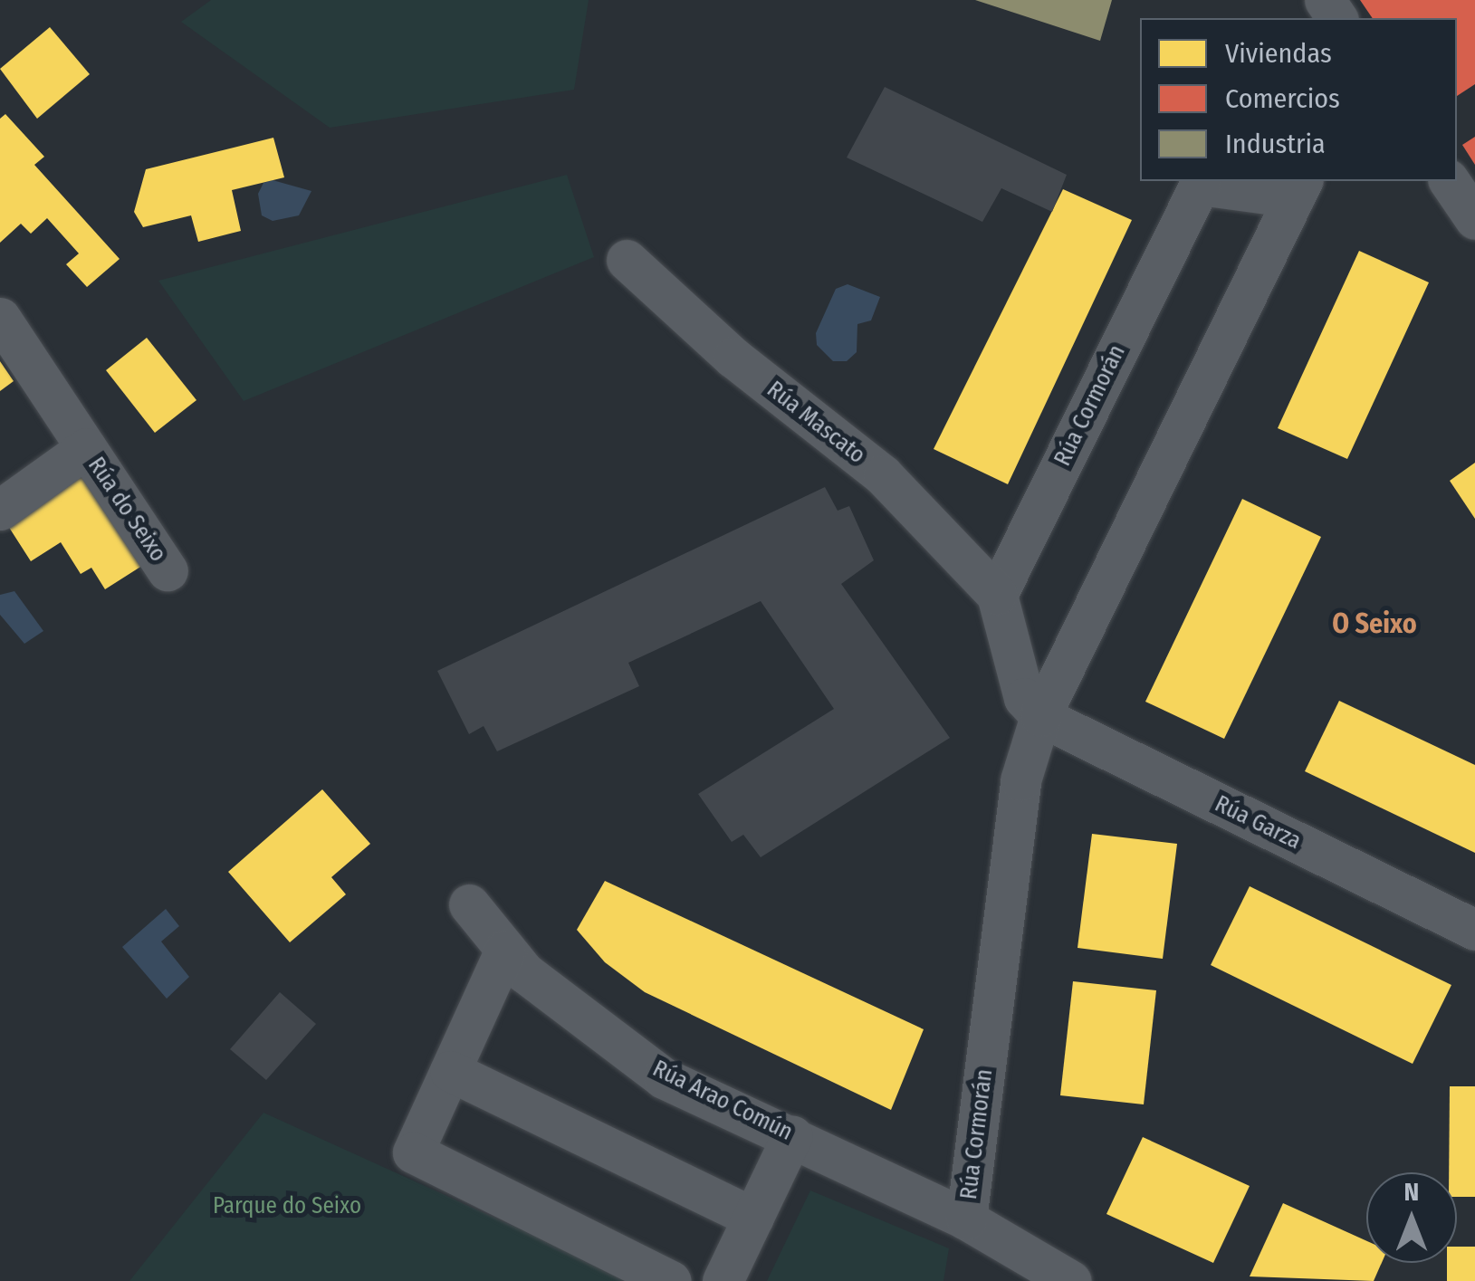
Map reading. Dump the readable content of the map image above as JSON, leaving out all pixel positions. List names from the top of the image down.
{
  "streets": {
    "street": [
      "Rúa Cormorán",
      "Rúa Mascato",
      "Rúa do Seixo",
      "Rúa Garza",
      "Rúa Arao Común"
    ]
  },
  "crossings": [
    ["Rúa Cormorán", "Rúa Mascato"],
    ["Rúa Cormorán", "Rúa Garza"],
    ["Rúa Cormorán", "Rúa Arao Común"]
  ],
  "districts": ["O Seixo"],
  "parks": ["Parque do Seixo"],
  "legend": ["Viviendas", "Comercios", "Industria"],
  "north": "top"
}
